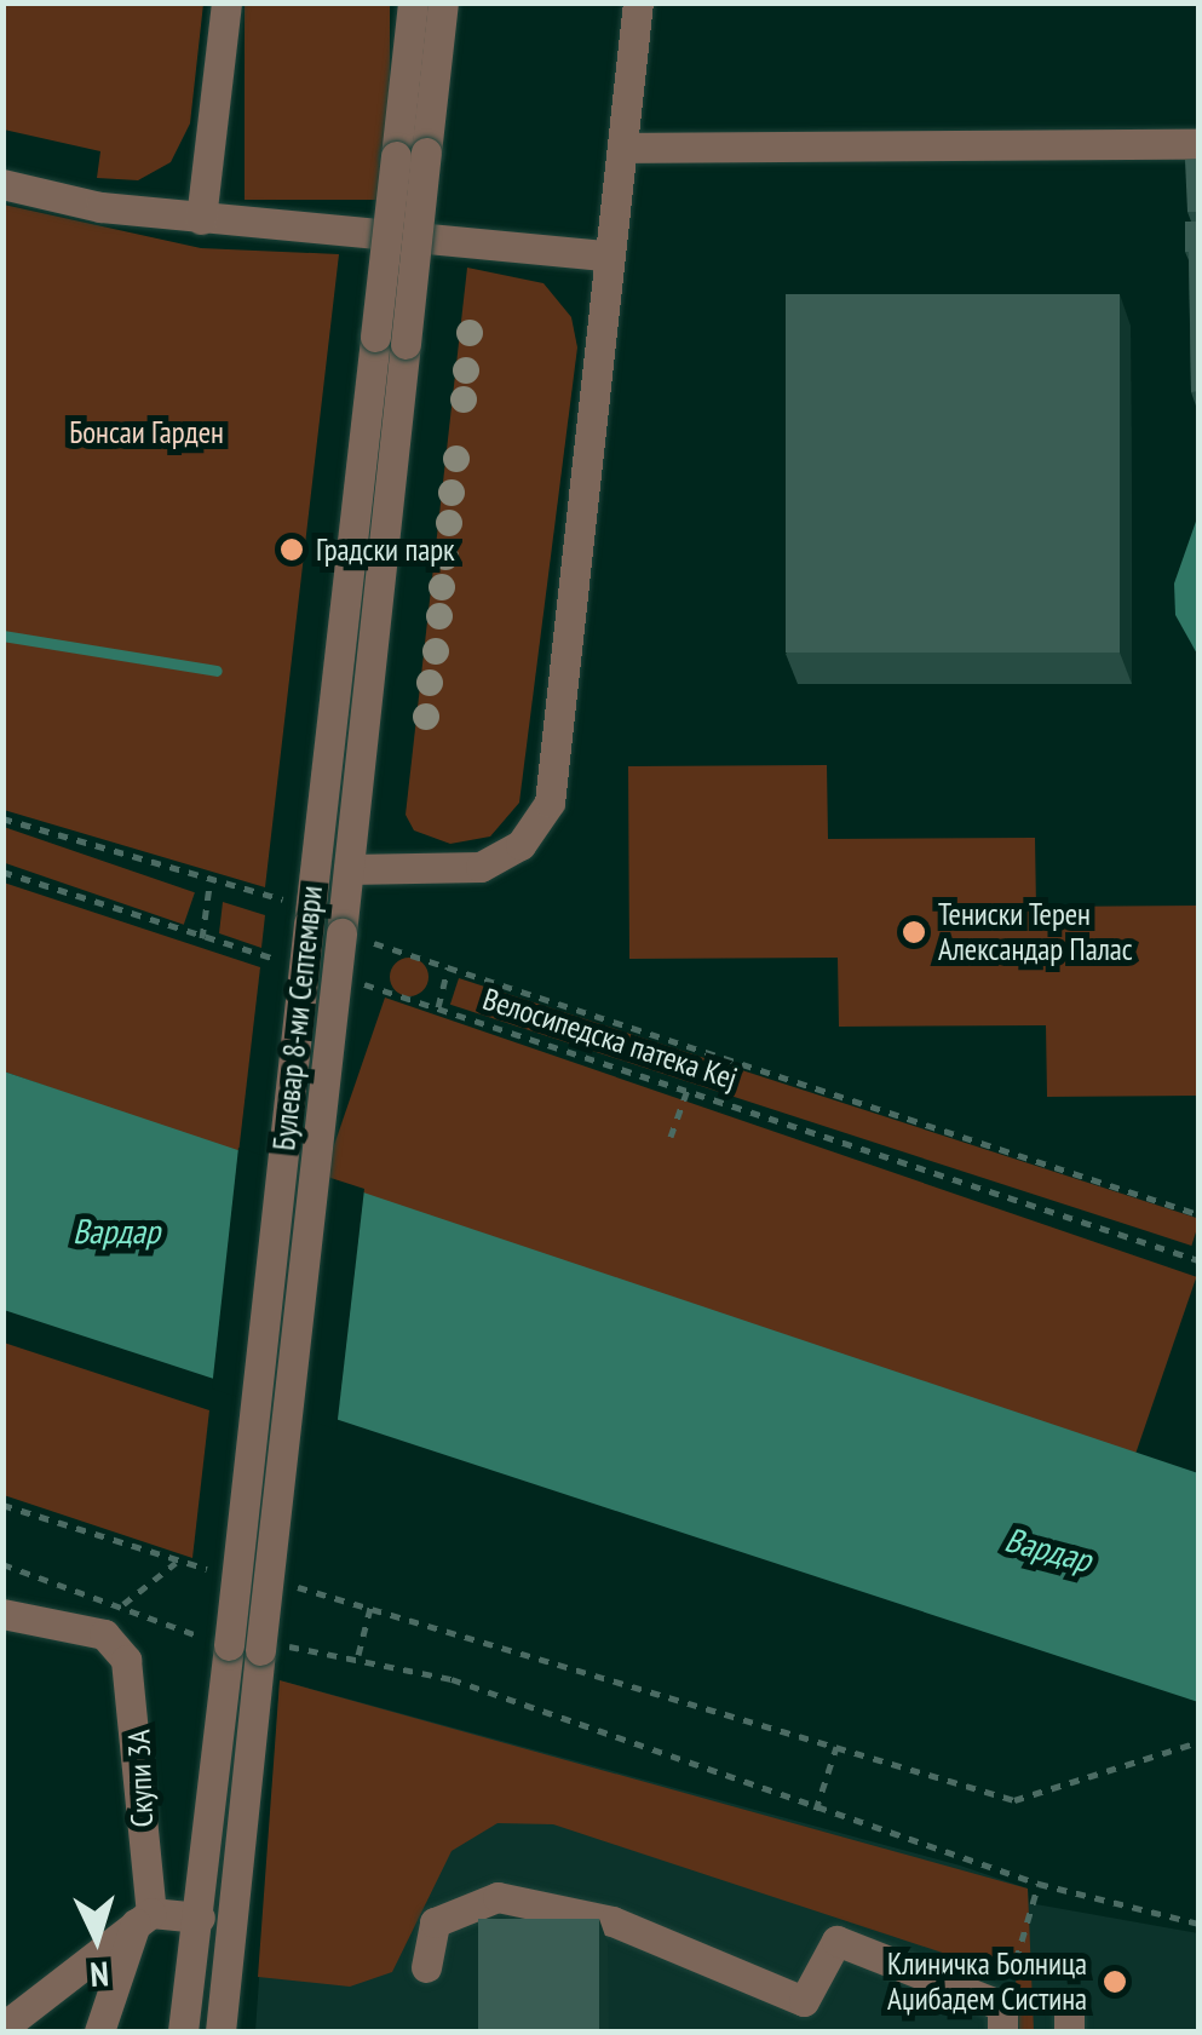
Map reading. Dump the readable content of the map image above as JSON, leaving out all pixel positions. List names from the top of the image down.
{
  "streets": {
    "street": ["Булевар 8-ми Септември", "Скупи 3А"],
    "path": ["Велосипедска патека Кеј"]
  },
  "water": ["Вардар"],
  "parks": ["Бонсаи Гарден"],
  "places": ["Градски парк", "Тениски Терен Александар Палас", "Клиничка Болница Аџибадем Систина"],
  "north": "bottom"
}
